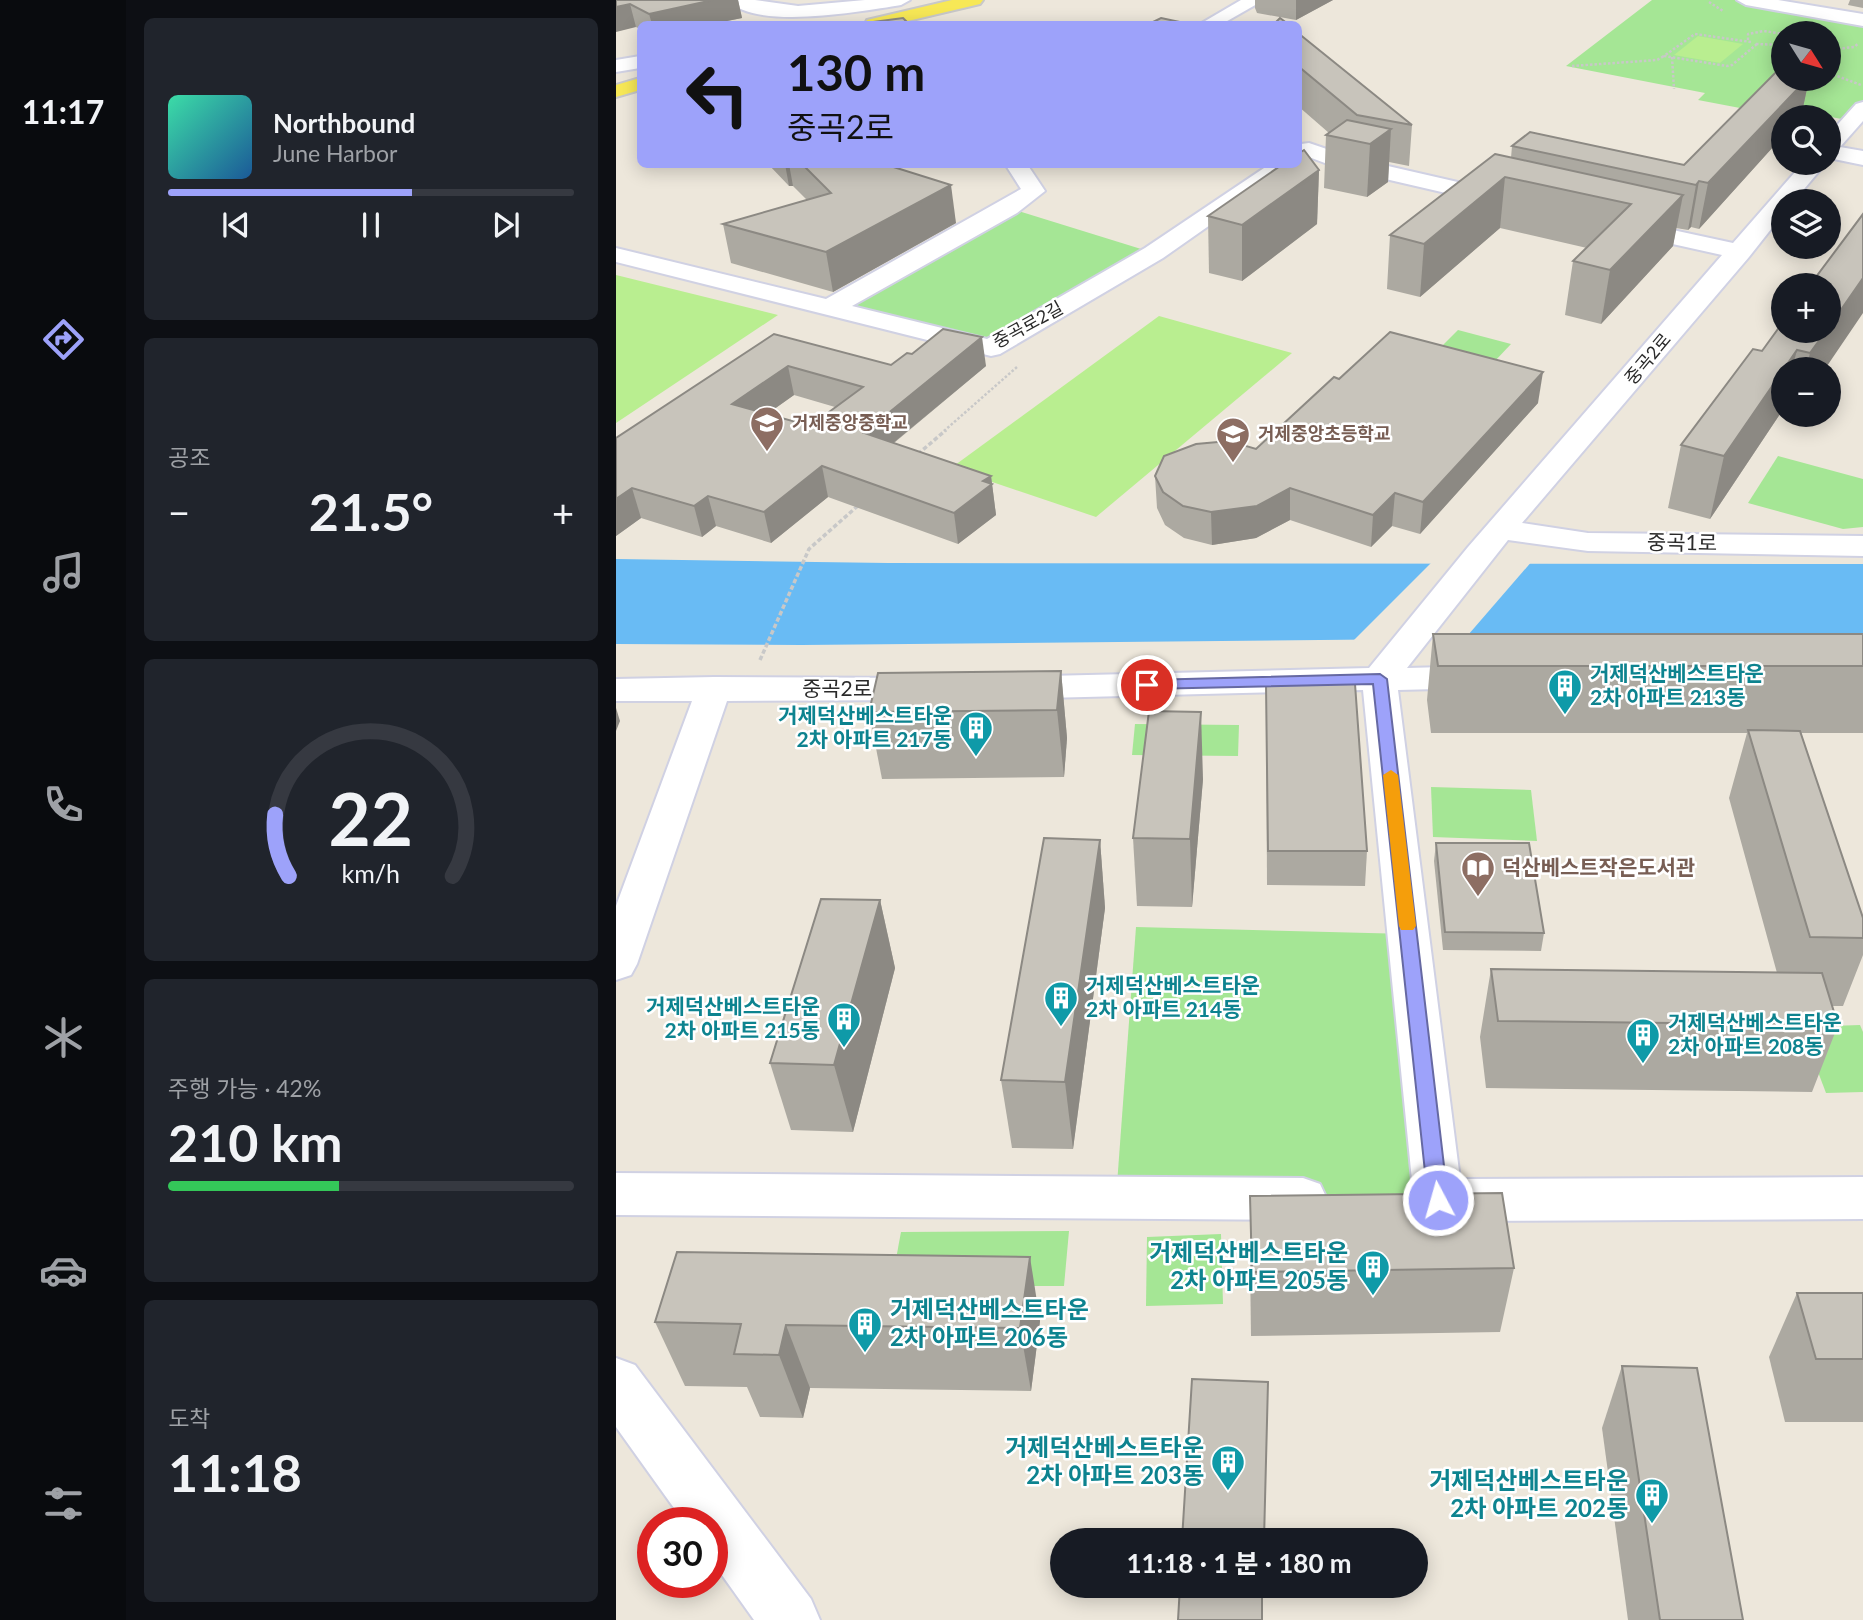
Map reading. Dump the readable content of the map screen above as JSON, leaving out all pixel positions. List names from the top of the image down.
{
  "streets": {
    "street": ["중곡로2길", "중곡2로", "중곡1로"]
  },
  "crossings": [
    ["중곡2로", "중곡1로"]
  ],
  "places": {
    "school or university": ["거제중앙중학교", "거제중앙초등학교"],
    "building": [
      "거제덕산베스트타운 2차 아파트 213동",
      "거제덕산베스트타운 2차 아파트 217동",
      "거제덕산베스트타운 2차 아파트 214동",
      "거제덕산베스트타운 2차 아파트 215동",
      "거제덕산베스트타운 2차 아파트 208동",
      "거제덕산베스트타운 2차 아파트 205동",
      "거제덕산베스트타운 2차 아파트 206동",
      "거제덕산베스트타운 2차 아파트 203동",
      "거제덕산베스트타운 2차 아파트 202동"
    ],
    "library": ["덕산베스트작은도서관"]
  },
  "north": "bottom right",
  "page": {
    "tabs": "11:17",
    "map_buttons": ["+", "−"],
    "turn": ["130 m", "중곡2로"],
    "song": ["Northbound", "June Harbor"],
    "tile": [
      "공조",
      ["주행 가능 · 42%", "210 km"],
      ["도착", "11:18"]
    ],
    "heat": ["−", "21.5°", "+"],
    "limit": "30",
    "trip": "11:18 · 1 분 · 180 m",
    "gauge": ["22", "km/h"]
  }
}
